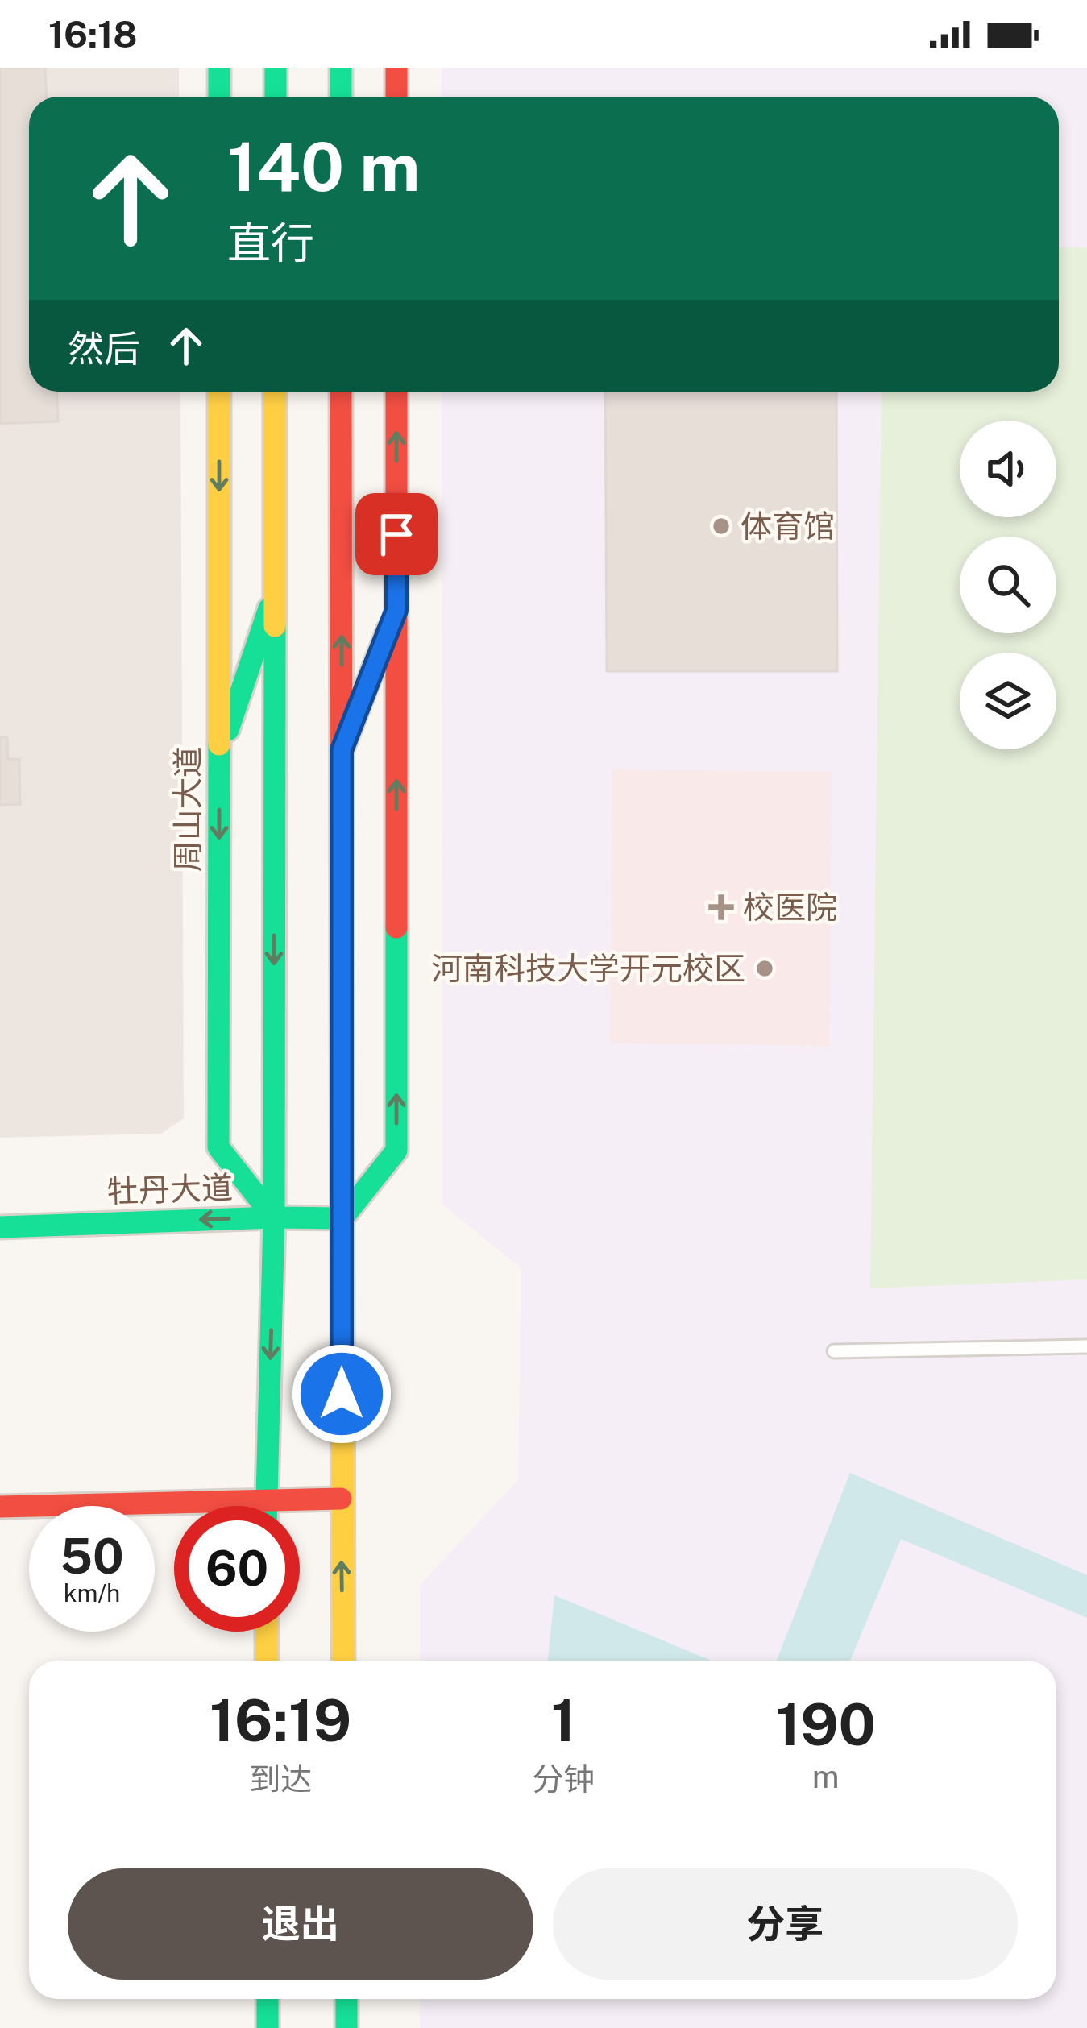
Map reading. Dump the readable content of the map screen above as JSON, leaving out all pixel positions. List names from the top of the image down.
{
  "streets": {
    "main road": ["周山大道", "牡丹大道"]
  },
  "crossings": [
    ["周山大道", "牡丹大道"]
  ],
  "one_way": ["牡丹大道"],
  "places": {
    "other": ["体育馆", "河南科技大学开元校区"],
    "health": ["校医院"]
  },
  "page": {
    "status": "16:18",
    "turn": ["140 m", "直行"],
    "then": "然后",
    "speed": "50 km/h",
    "limit": "60",
    "eta": [
      "16:19",
      "到达",
      "1",
      "分钟",
      "190",
      "m"
    ],
    "buttons": ["退出", "分享"]
  }
}
